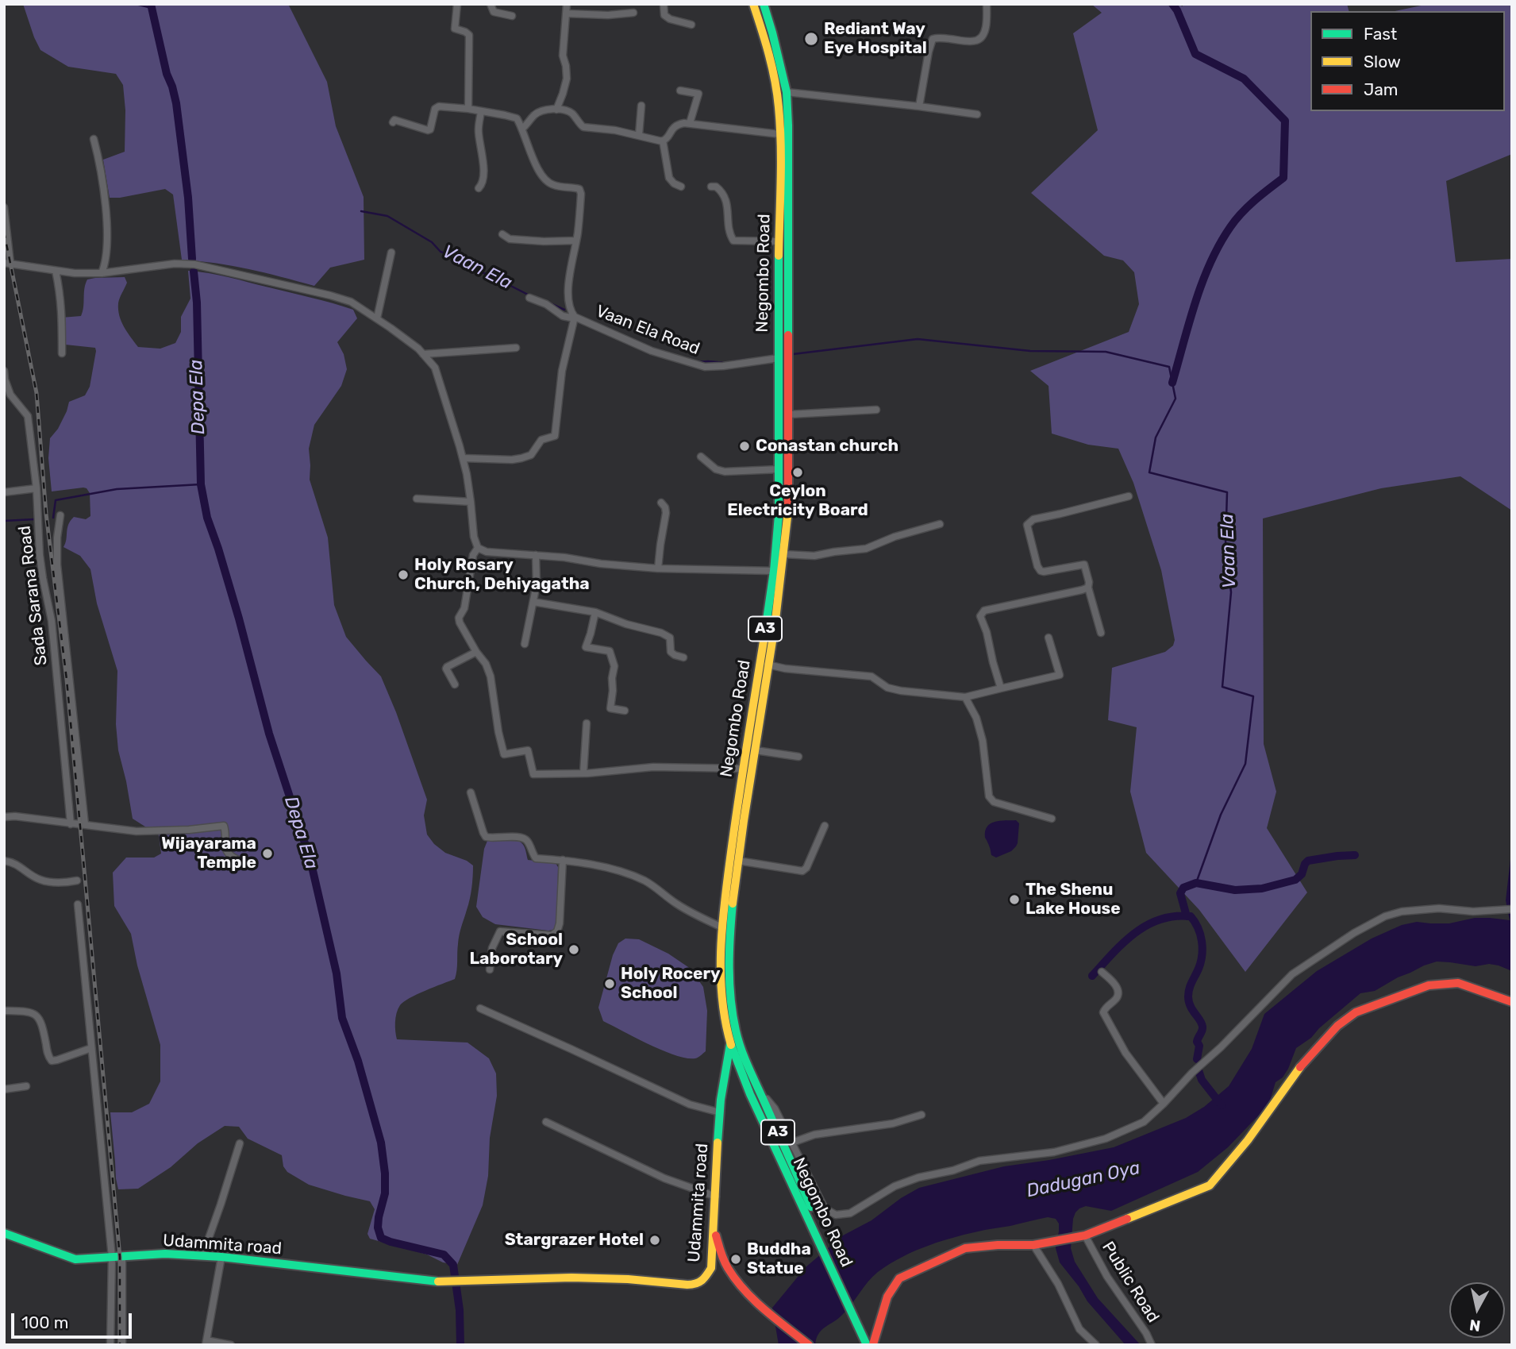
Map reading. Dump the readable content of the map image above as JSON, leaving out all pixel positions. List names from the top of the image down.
{
  "streets": {
    "main road": ["Negombo Road", "A3", "Udammita road"],
    "street": ["Vaan Ela Road", "Sada Sarana Road", "Public Road"]
  },
  "crossings": [
    ["Negombo Road", "Vaan Ela Road"],
    ["Negombo Road", "Udammita road"]
  ],
  "water": ["Vaan Ela", "Depa Ela", "Dadugan Oya"],
  "places": [
    "Rediant Way Eye Hospital",
    "Conastan church",
    "Ceylon Electricity Board",
    "Holy Rosary Church, Dehiyagatha",
    "Wijayarama Temple",
    "The Shenu Lake House",
    "School Laborotary",
    "Holy Rocery School",
    "Stargrazer Hotel",
    "Buddha Statue"
  ],
  "legend": ["Fast", "Slow", "Jam"],
  "scale_bar": "100 m",
  "north": "bottom"
}
